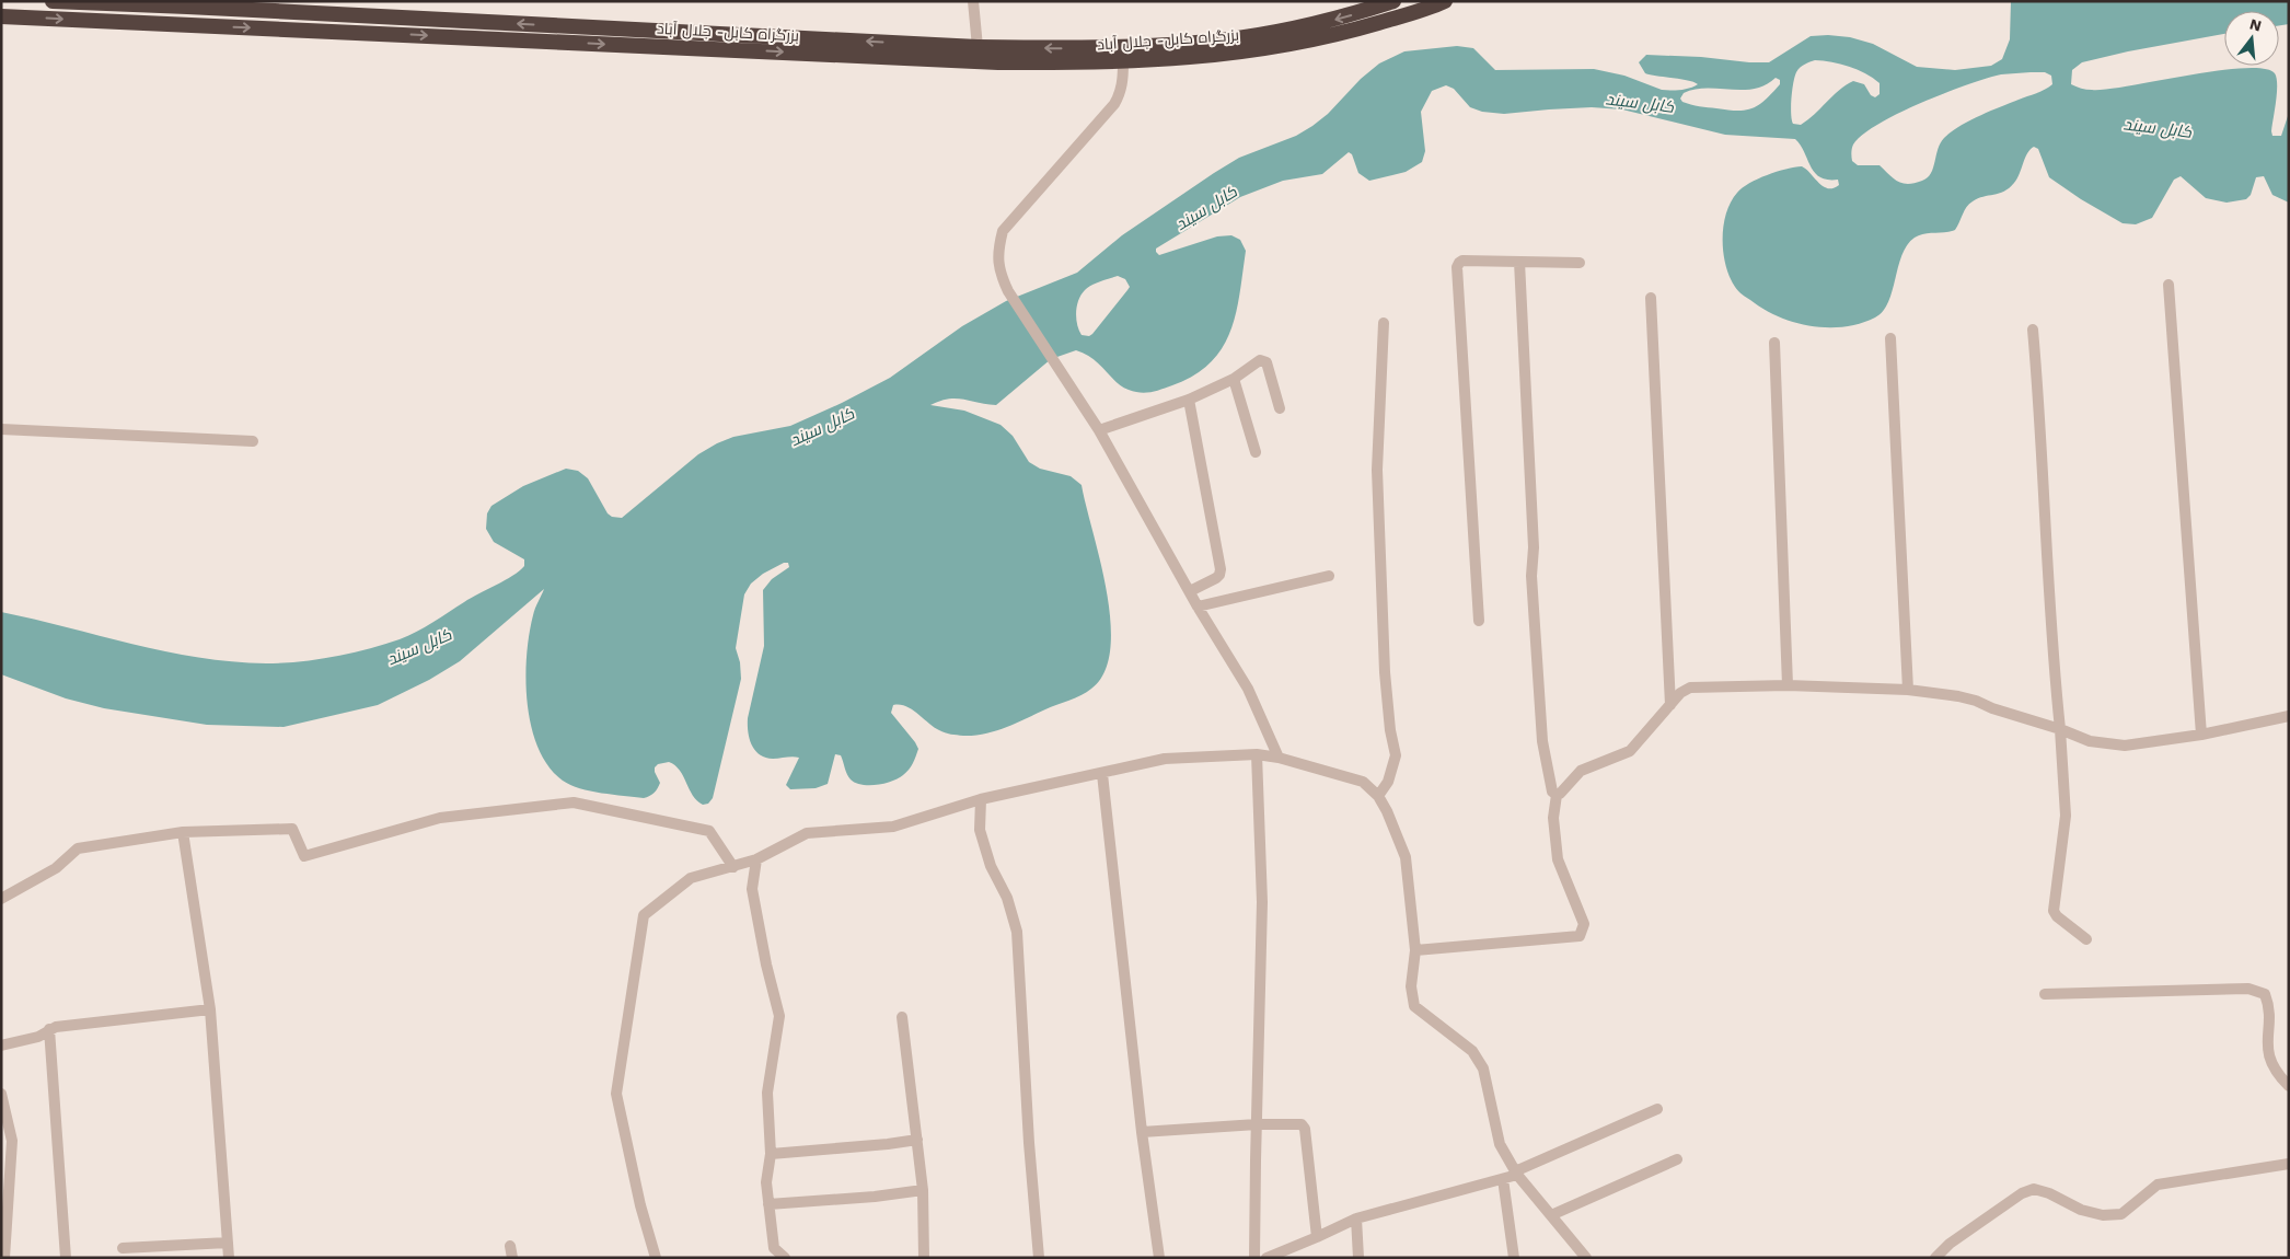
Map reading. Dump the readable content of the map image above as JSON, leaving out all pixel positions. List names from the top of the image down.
{
  "streets": {
    "highway": ["بزرگراه کابل- جلال آباد"]
  },
  "water": ["کابل سيند"],
  "north": "top"
}
